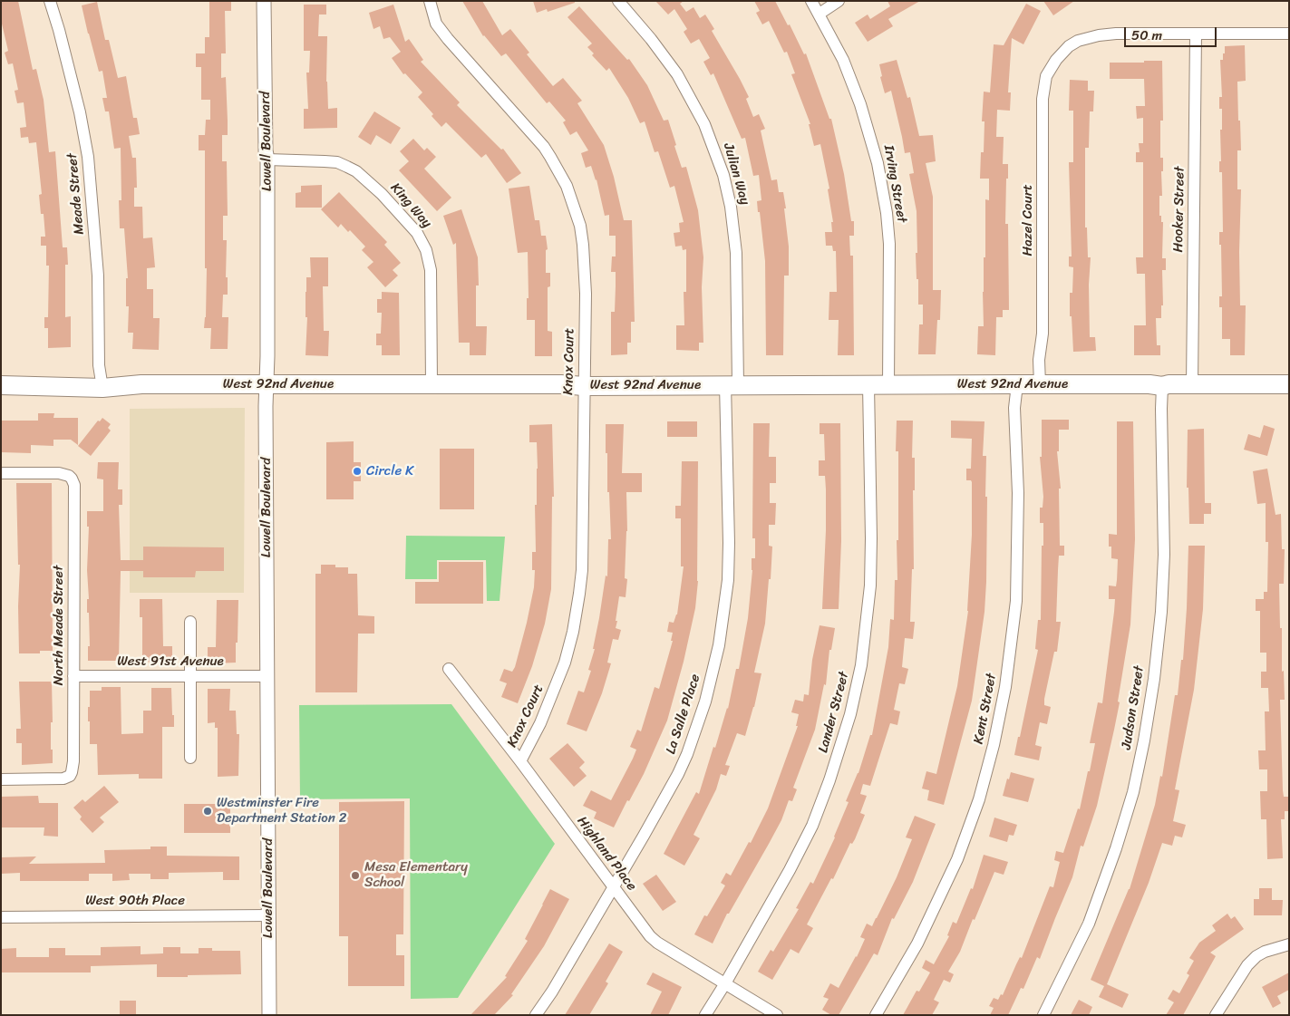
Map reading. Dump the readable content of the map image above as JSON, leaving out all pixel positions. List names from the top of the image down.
{
  "streets": {
    "main road": ["West 92nd Avenue"],
    "street": [
      "Lowell Boulevard",
      "Julian Way",
      "Irving Street",
      "Meade Street",
      "King Way",
      "Hooker Street",
      "Hazel Court",
      "Knox Court",
      "North Meade Street",
      "West 91st Avenue",
      "Judson Street",
      "Kent Street",
      "Lander Street",
      "La Salle Place",
      "Highland Place",
      "West 90th Place"
    ]
  },
  "crossings": [
    ["Lowell Boulevard", "King Way"],
    ["Lowell Boulevard", "West 92nd Avenue"],
    ["Lowell Boulevard", "West 91st Avenue"],
    ["Lowell Boulevard", "West 90th Place"],
    ["Julian Way", "West 92nd Avenue"],
    ["Julian Way", "La Salle Place"],
    ["Irving Street", "West 92nd Avenue"],
    ["Meade Street", "West 92nd Avenue"],
    ["King Way", "West 92nd Avenue"],
    ["Hooker Street", "Hazel Court"],
    ["Hooker Street", "West 92nd Avenue"],
    ["Hazel Court", "West 92nd Avenue"],
    ["Knox Court", "West 92nd Avenue"],
    ["Knox Court", "Highland Place"],
    ["West 92nd Avenue", "Judson Street"],
    ["West 92nd Avenue", "Kent Street"],
    ["West 92nd Avenue", "Lander Street"],
    ["West 92nd Avenue", "La Salle Place"],
    ["North Meade Street", "West 91st Avenue"],
    ["Lander Street", "Highland Place"],
    ["La Salle Place", "Highland Place"]
  ],
  "places": ["Circle K", "Westminster Fire Department Station 2", "Mesa Elementary School"],
  "scale_bar": "50 m"
}
